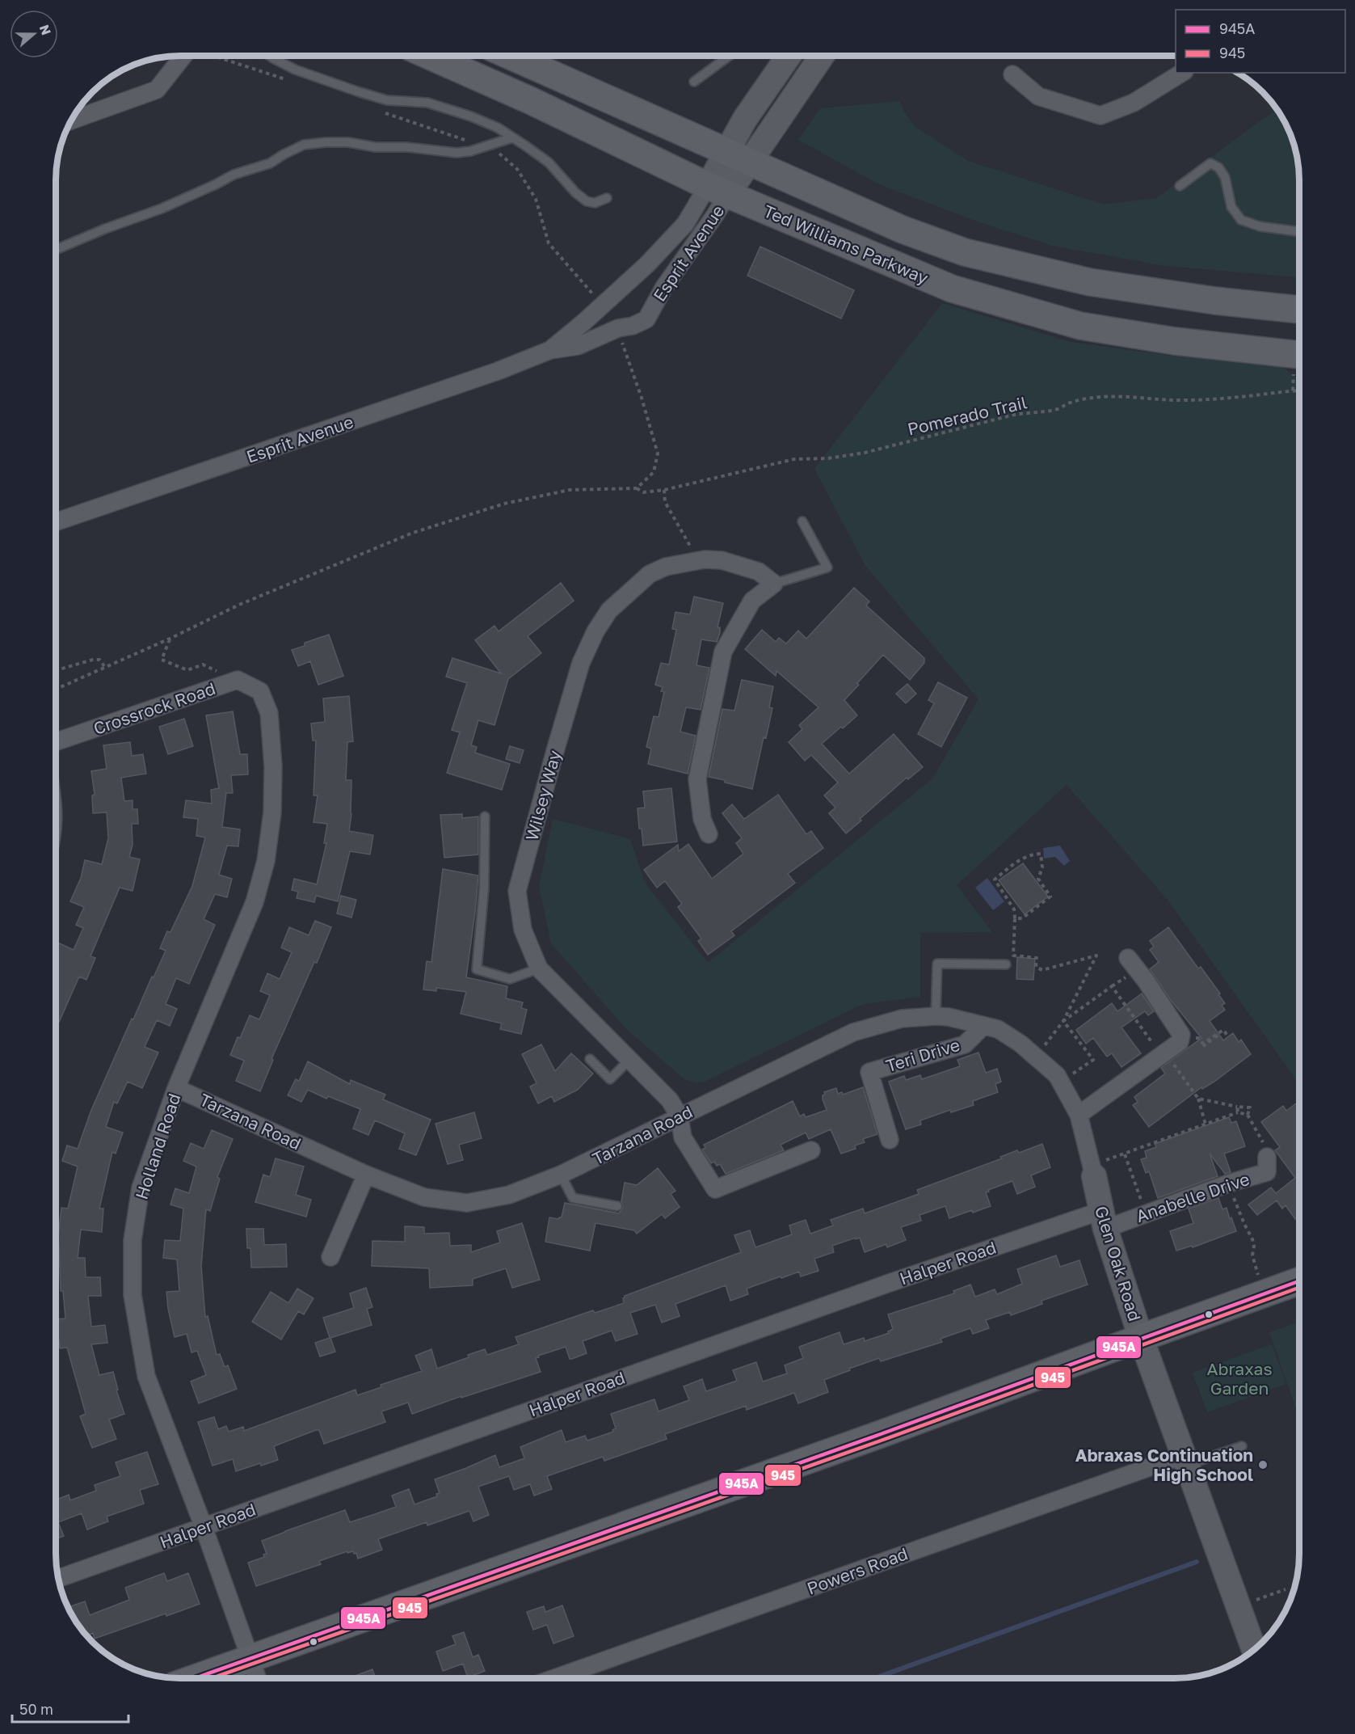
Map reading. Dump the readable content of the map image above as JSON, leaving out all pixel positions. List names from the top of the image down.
{
  "streets": {
    "main road": ["Ted Williams Parkway"],
    "street": [
      "Esprit Avenue",
      "Crossrock Road",
      "Wilsey Way",
      "Teri Drive",
      "Tarzana Road",
      "Holland Road",
      "Anabelle Drive",
      "Halper Road",
      "Glen Oak Road",
      "Powers Road"
    ],
    "path": ["Pomerado Trail"]
  },
  "crossings": [
    ["Ted Williams Parkway", "Esprit Avenue"],
    ["Crossrock Road", "Holland Road"],
    ["Wilsey Way", "Tarzana Road"],
    ["Teri Drive", "Tarzana Road"],
    ["Tarzana Road", "Holland Road"],
    ["Tarzana Road", "Glen Oak Road"],
    ["Holland Road", "Halper Road"],
    ["Anabelle Drive", "Halper Road"],
    ["Anabelle Drive", "Glen Oak Road"],
    ["Halper Road", "Glen Oak Road"],
    ["Glen Oak Road", "Powers Road"]
  ],
  "parks": ["Abraxas Garden"],
  "places": ["Abraxas Continuation High School"],
  "lines": ["transit line 945A", "transit line 945"],
  "legend": ["945A", "945"],
  "scale_bar": "50 m",
  "north": "right"
}
